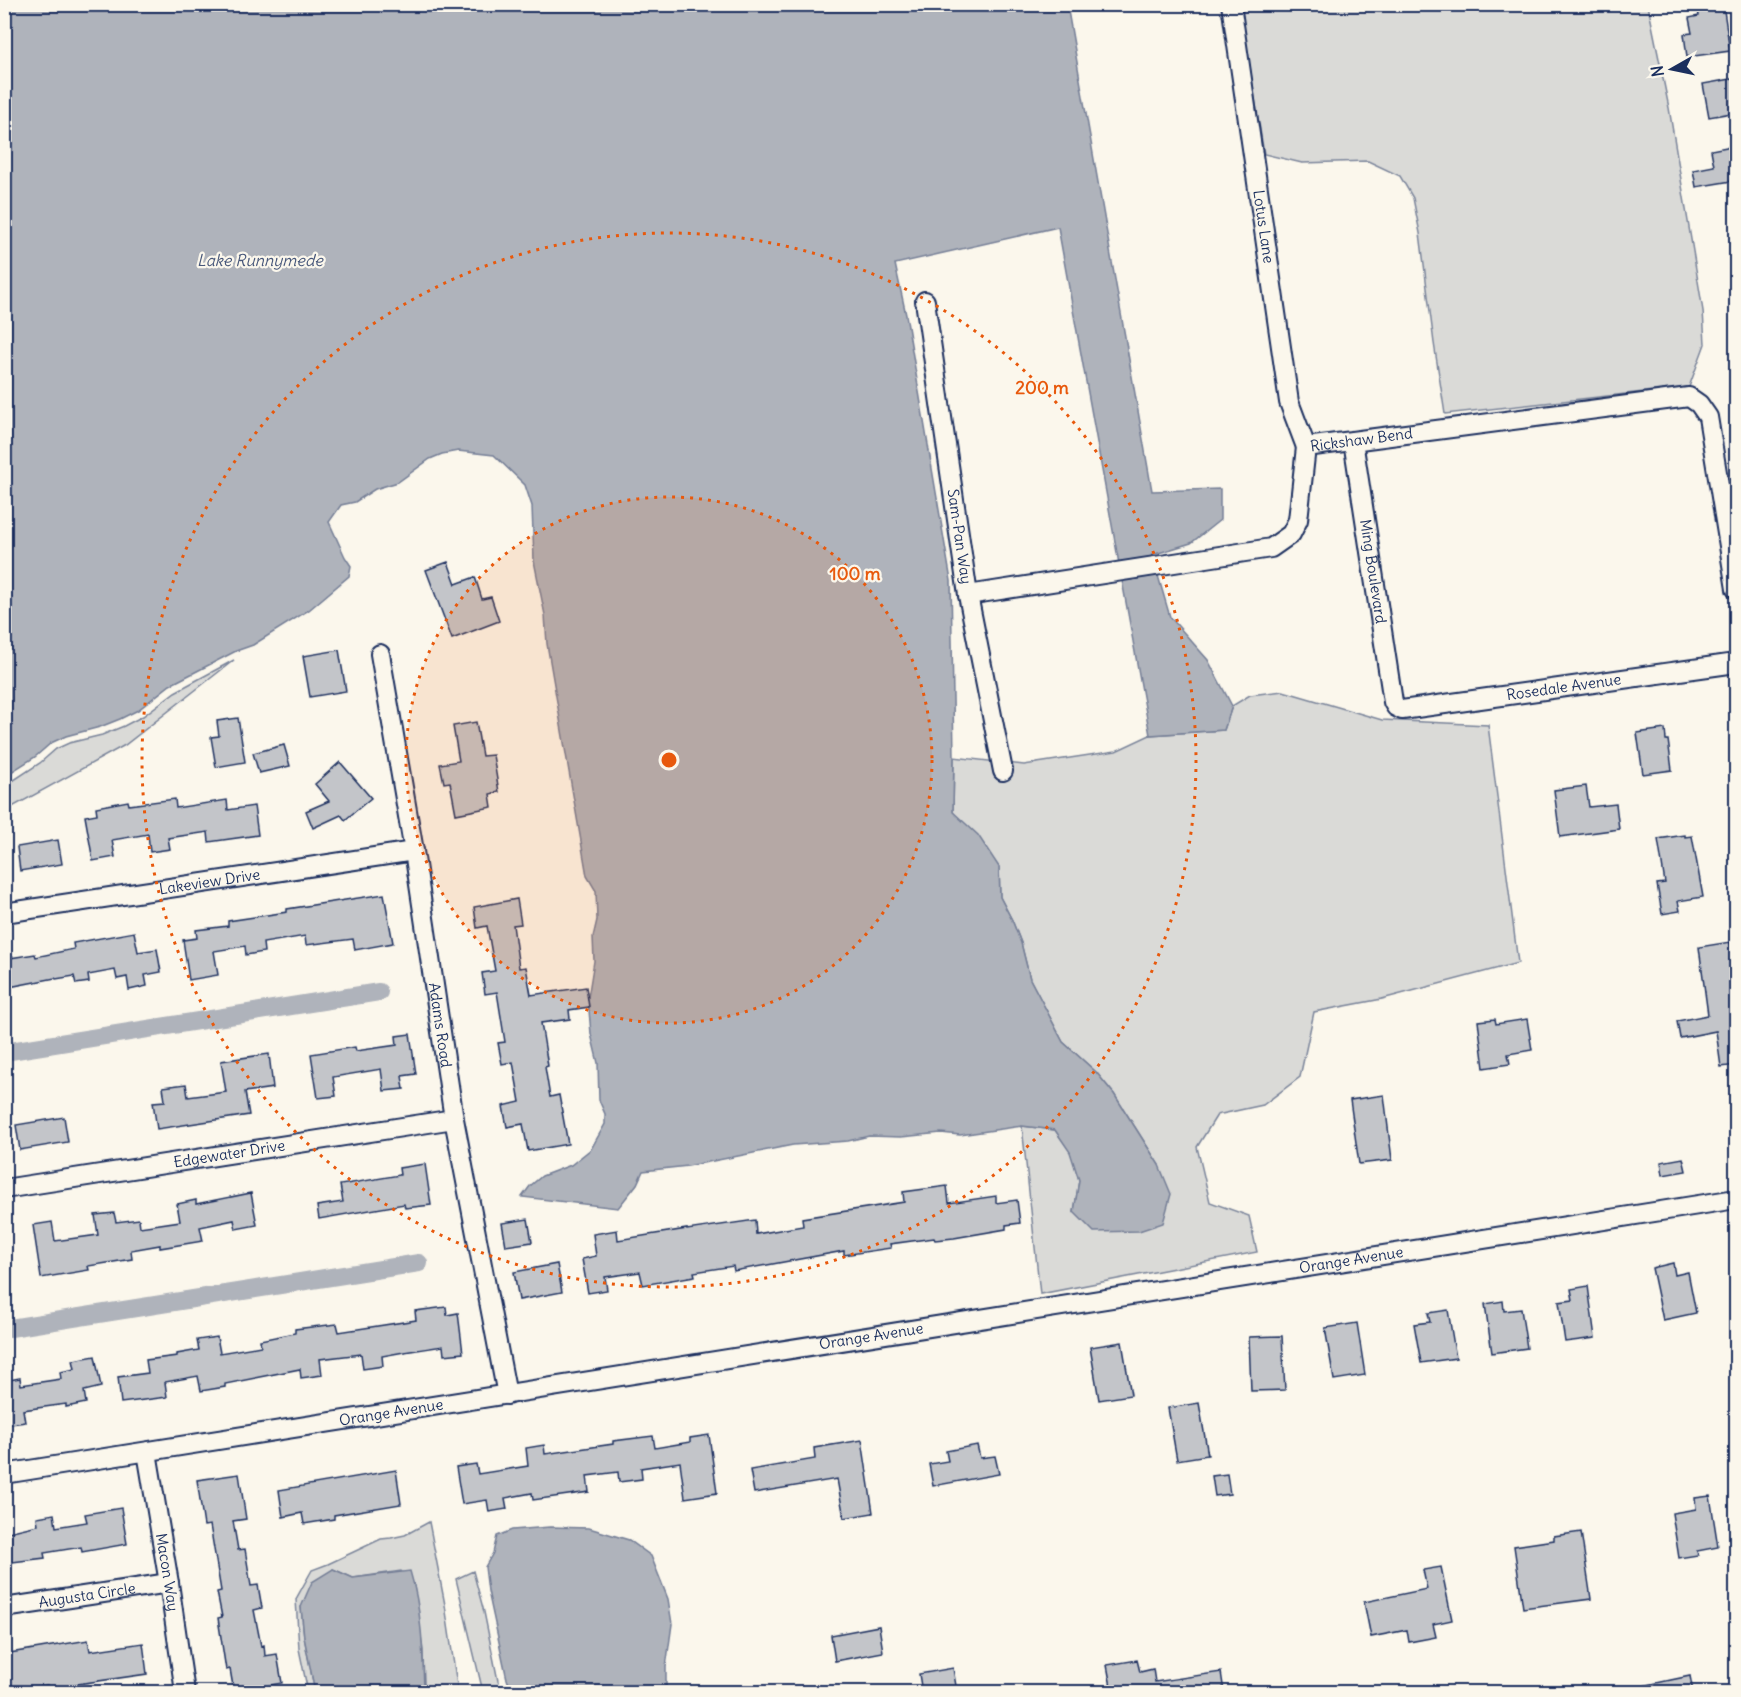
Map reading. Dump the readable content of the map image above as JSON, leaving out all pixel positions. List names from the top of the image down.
{
  "streets": {
    "street": [
      "Lotus Lane",
      "Rickshaw Bend",
      "Sam-Pan Way",
      "Ming Boulevard",
      "Rosedale Avenue",
      "Lakeview Drive",
      "Adams Road",
      "Edgewater Drive",
      "Orange Avenue",
      "Macon Way",
      "Augusta Circle"
    ]
  },
  "crossings": [
    ["Lotus Lane", "Rickshaw Bend"],
    ["Rickshaw Bend", "Sam-Pan Way"],
    ["Rickshaw Bend", "Ming Boulevard"],
    ["Ming Boulevard", "Rosedale Avenue"],
    ["Lakeview Drive", "Adams Road"],
    ["Adams Road", "Edgewater Drive"],
    ["Adams Road", "Orange Avenue"],
    ["Orange Avenue", "Macon Way"],
    ["Macon Way", "Augusta Circle"]
  ],
  "water": ["Lake Runnymede"],
  "north": "left",
  "rings": ["200 m", "100 m"]
}
